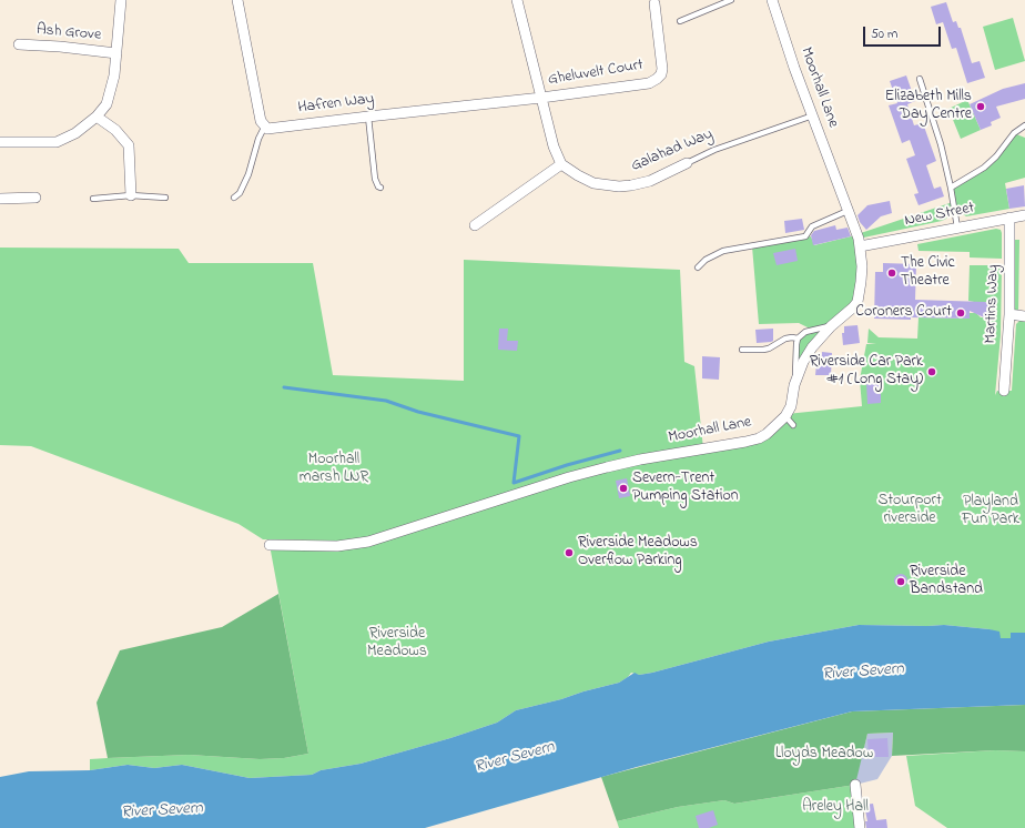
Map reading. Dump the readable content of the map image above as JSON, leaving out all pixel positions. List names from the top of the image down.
{
  "streets": {
    "street": [
      "Ash Grove",
      "Gheluvelt Court",
      "Moorhall Lane",
      "Hafren Way",
      "Galahad Way",
      "New Street",
      "Martins Way"
    ]
  },
  "crossings": [
    ["Gheluvelt Court", "Hafren Way"],
    ["Moorhall Lane", "Galahad Way"],
    ["Moorhall Lane", "New Street"],
    ["New Street", "Martins Way"]
  ],
  "water": ["River Severn"],
  "parks": [
    "Moorhall marsh LNR",
    "Stourport riverside",
    "Playland Fun Park",
    "Riverside Meadows",
    "Lloyds Meadow",
    "Areley Hall"
  ],
  "places": [
    "Elizabeth Mills Day Centre",
    "The Civic Theatre",
    "Coroners Court",
    "Riverside Car Park #1 (Long Stay)",
    "Severn-Trent Pumping Station",
    "Riverside Meadows Overflow Parking",
    "Riverside Bandstand"
  ],
  "scale_bar": "50 m"
}
